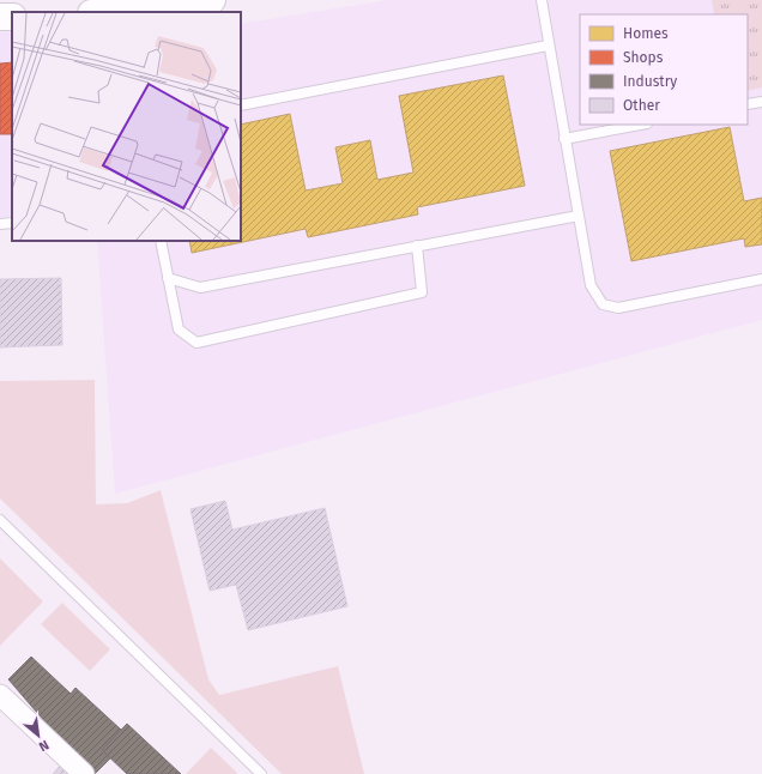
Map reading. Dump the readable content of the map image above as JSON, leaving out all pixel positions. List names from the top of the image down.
{
  "legend": [
    "Homes",
    "Shops",
    "Industry",
    "Other"
  ],
  "north": "bottom right"
}
